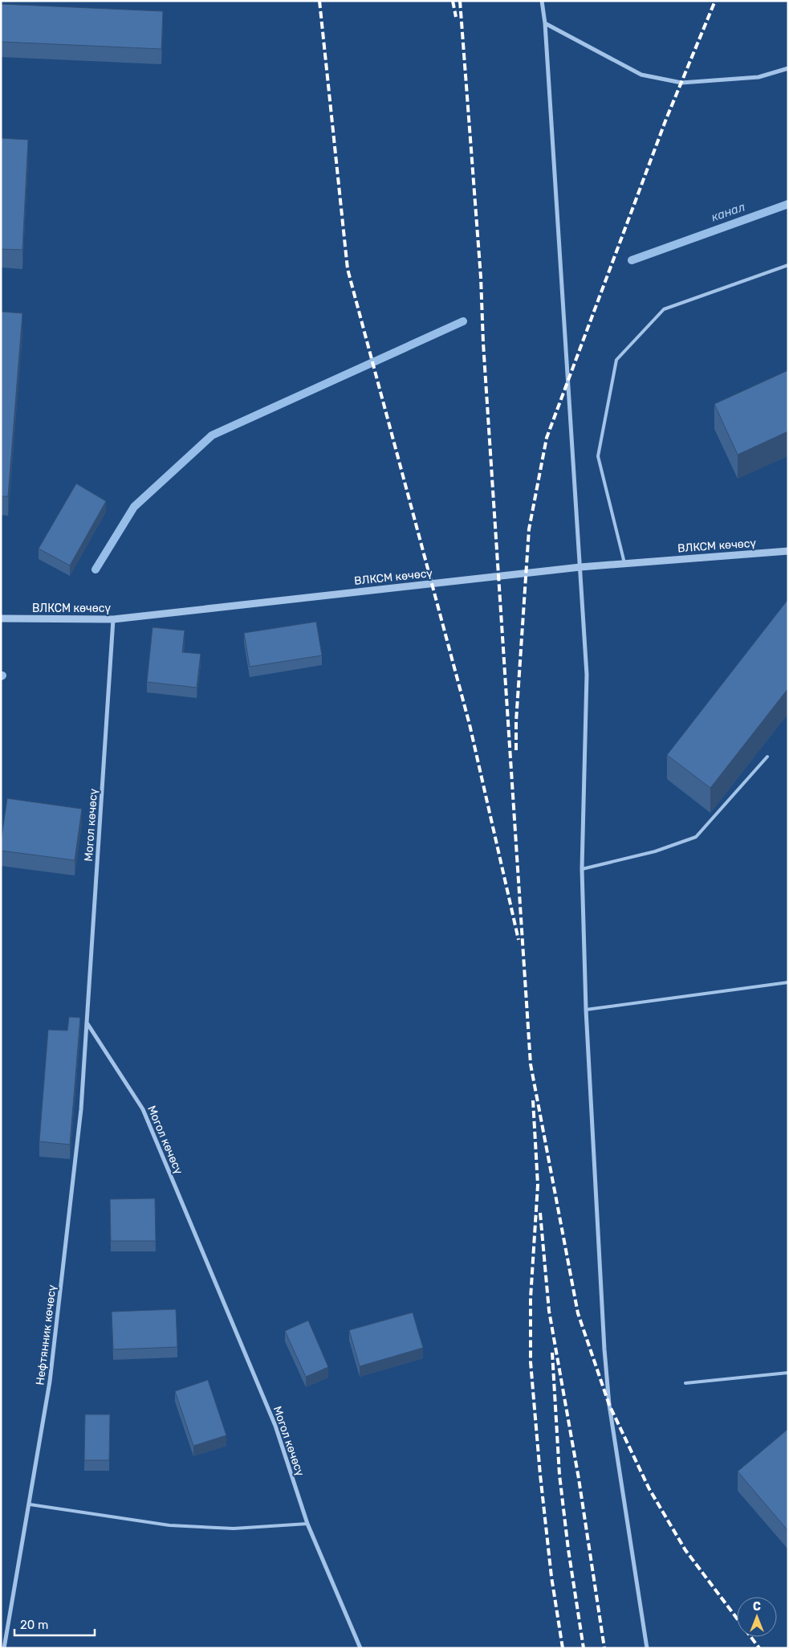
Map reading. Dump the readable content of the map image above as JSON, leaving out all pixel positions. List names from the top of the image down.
{
  "streets": {
    "street": ["ВЛКСМ көчөсү", "Могол көчөсү", "Нефтянник көчөсү"]
  },
  "crossings": [
    ["ВЛКСМ көчөсү", "Могол көчөсү"],
    ["Могол көчөсү", "Нефтянник көчөсү"]
  ],
  "water": ["канал"],
  "scale_bar": "20 m",
  "north": "top"
}
